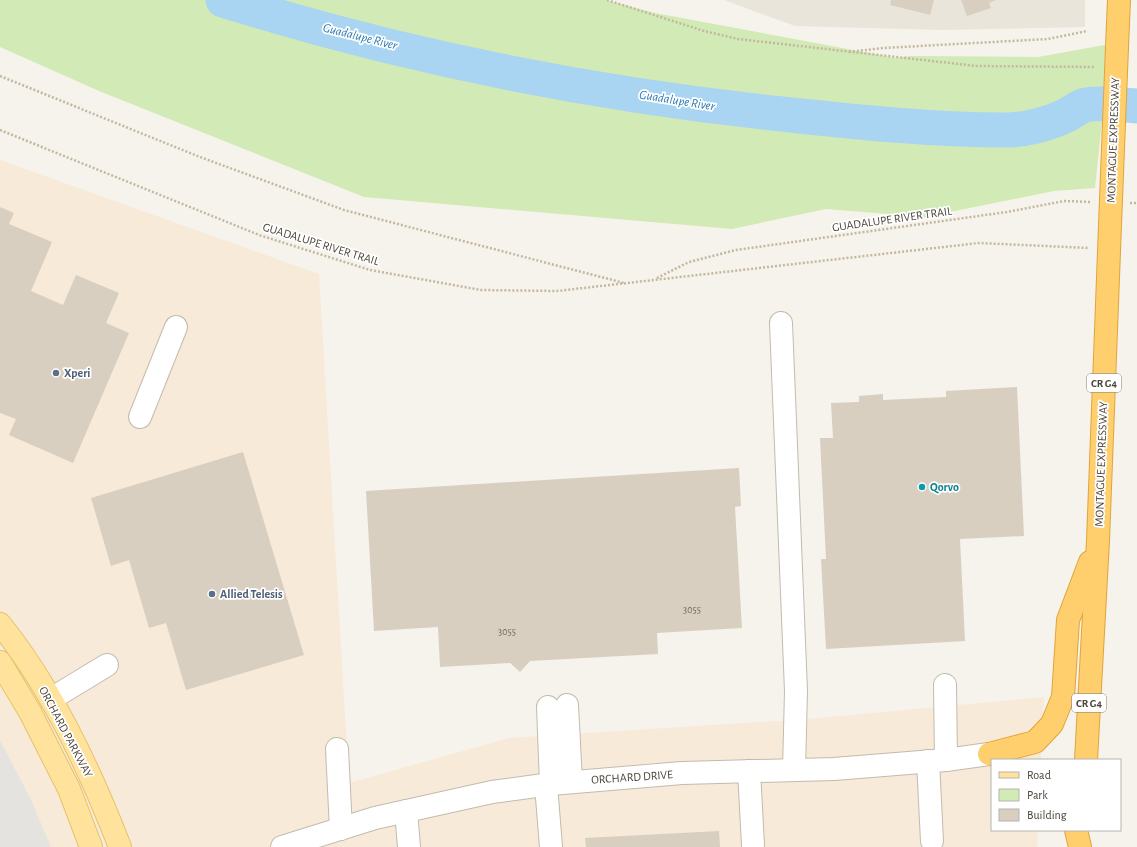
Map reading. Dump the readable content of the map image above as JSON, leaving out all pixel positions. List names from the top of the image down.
{
  "streets": {
    "highway": ["MONTAGUE EXPRESSWAY", "CR G4"],
    "main road": ["ORCHARD PARKWAY"],
    "street": ["ORCHARD DRIVE"],
    "path": ["GUADALUPE RIVER TRAIL"]
  },
  "crossings": [
    ["MONTAGUE EXPRESSWAY", "GUADALUPE RIVER TRAIL"]
  ],
  "water": ["Guadalupe River"],
  "places": ["Xperi", "Qorvo", "Allied Telesis"],
  "house_numbers": ["3055", "3055"],
  "legend": ["Road", "Park", "Building"]
}
